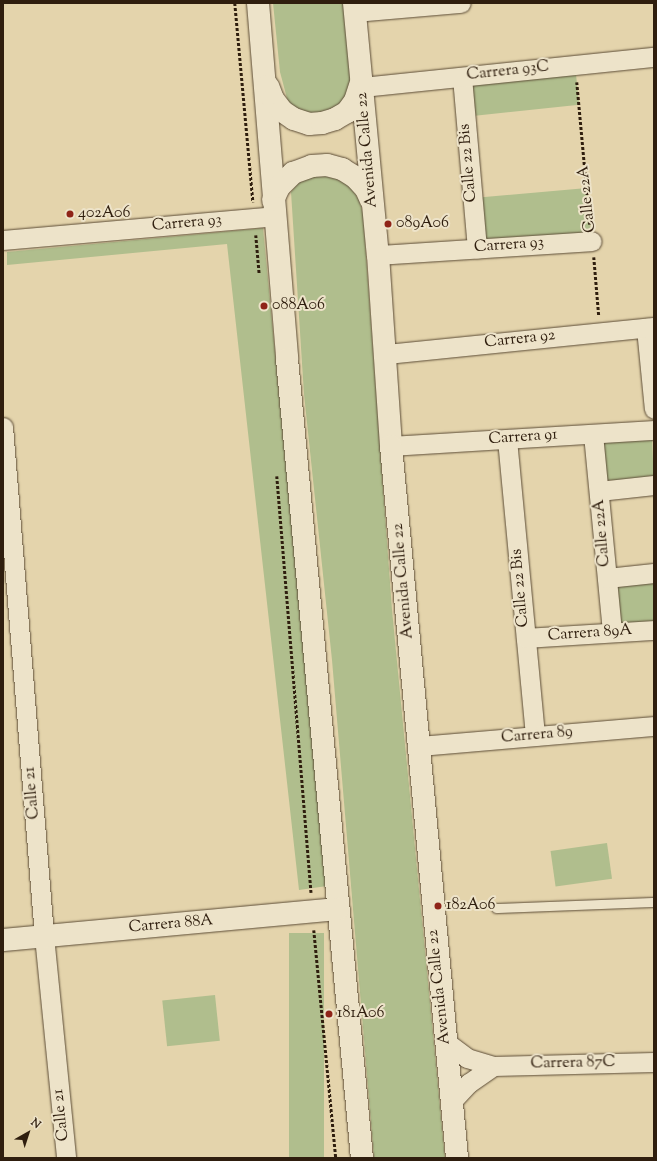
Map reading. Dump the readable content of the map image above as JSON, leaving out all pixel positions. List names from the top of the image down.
{
  "streets": {
    "main road": ["Avenida Calle 22", "Carrera 88A"],
    "street": [
      "Carrera 93C",
      "Calle 22 Bis",
      "Calle 22A",
      "Carrera 93",
      "Carrera 92",
      "Carrera 91",
      "Carrera 89A",
      "Carrera 89",
      "Calle 21",
      "Carrera 87C"
    ]
  },
  "crossings": [
    ["Carrera 93C", "Avenida Calle 22"],
    ["Carrera 93C", "Calle 22 Bis"],
    ["Carrera 93C", "Calle 22A"],
    ["Avenida Calle 22", "Carrera 93"],
    ["Avenida Calle 22", "Carrera 92"],
    ["Avenida Calle 22", "Carrera 91"],
    ["Avenida Calle 22", "Carrera 89"],
    ["Avenida Calle 22", "Carrera 87C"],
    ["Calle 22 Bis", "Carrera 93"],
    ["Calle 22 Bis", "Carrera 91"],
    ["Calle 22 Bis", "Carrera 89A"],
    ["Calle 22 Bis", "Carrera 89"],
    ["Calle 22A", "Carrera 93"],
    ["Calle 22A", "Carrera 92"],
    ["Calle 22A", "Carrera 91"],
    ["Calle 22A", "Carrera 89A"],
    ["Calle 21", "Carrera 88A"]
  ],
  "places": [
    "402A06",
    "089A06",
    "088A06",
    "182A06",
    "181A06"
  ],
  "north": "top right"
}
